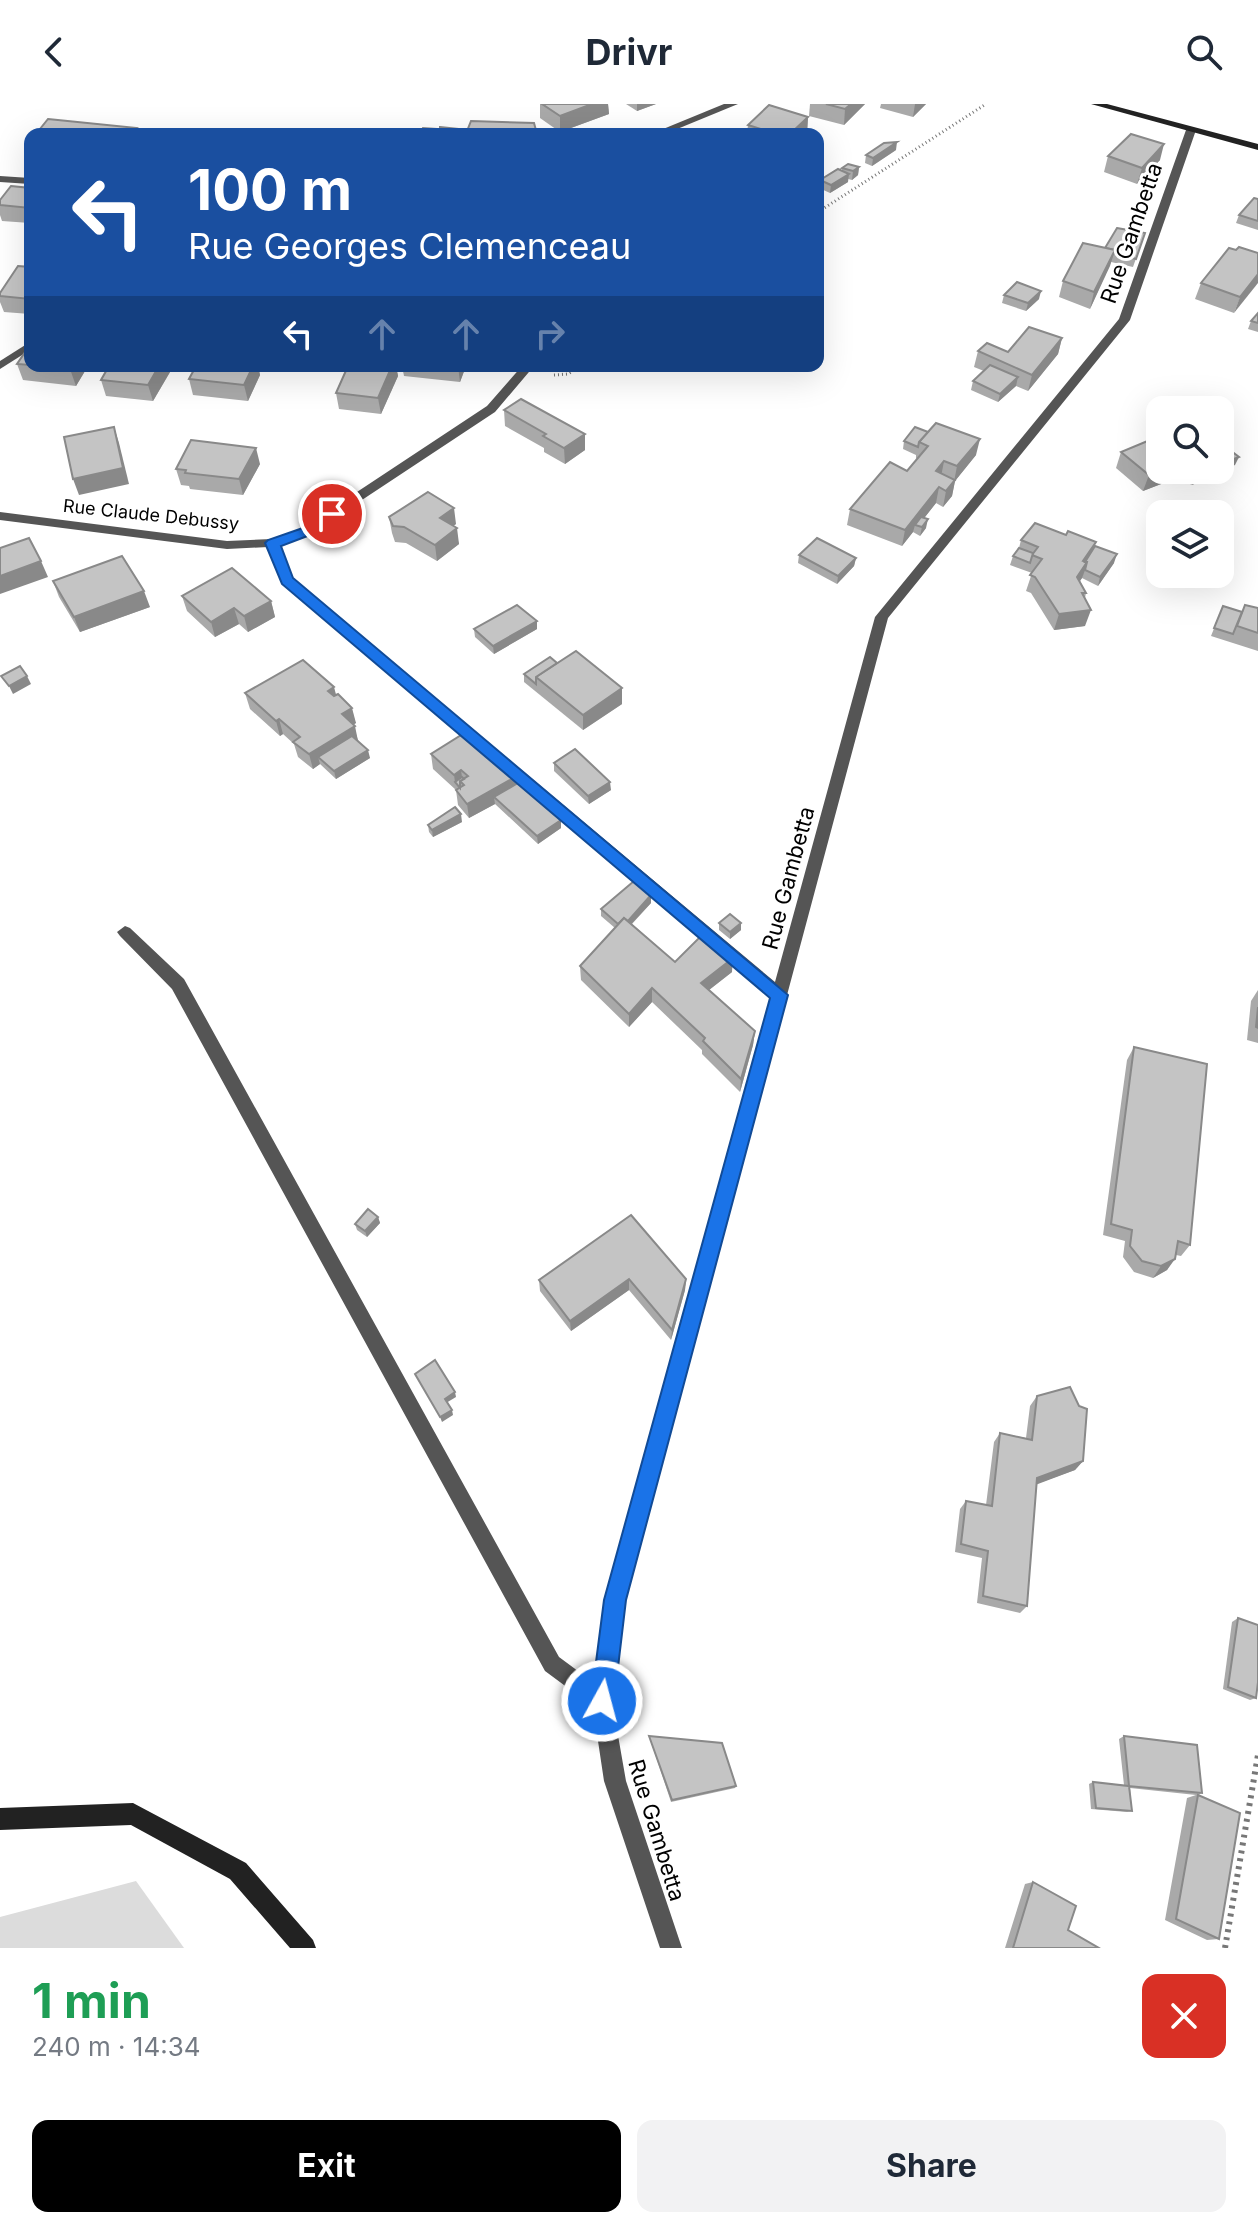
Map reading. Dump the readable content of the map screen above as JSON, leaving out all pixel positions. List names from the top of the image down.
{
  "streets": {
    "street": ["Rue Gambetta", "Rue Claude Debussy"]
  },
  "page": {
    "header": "Drivr",
    "turn": ["100 m", "Rue Georges Clemenceau"],
    "heading": ["1 min", "240 m · 14:34"],
    "buttons": ["Exit", "Share"]
  }
}
